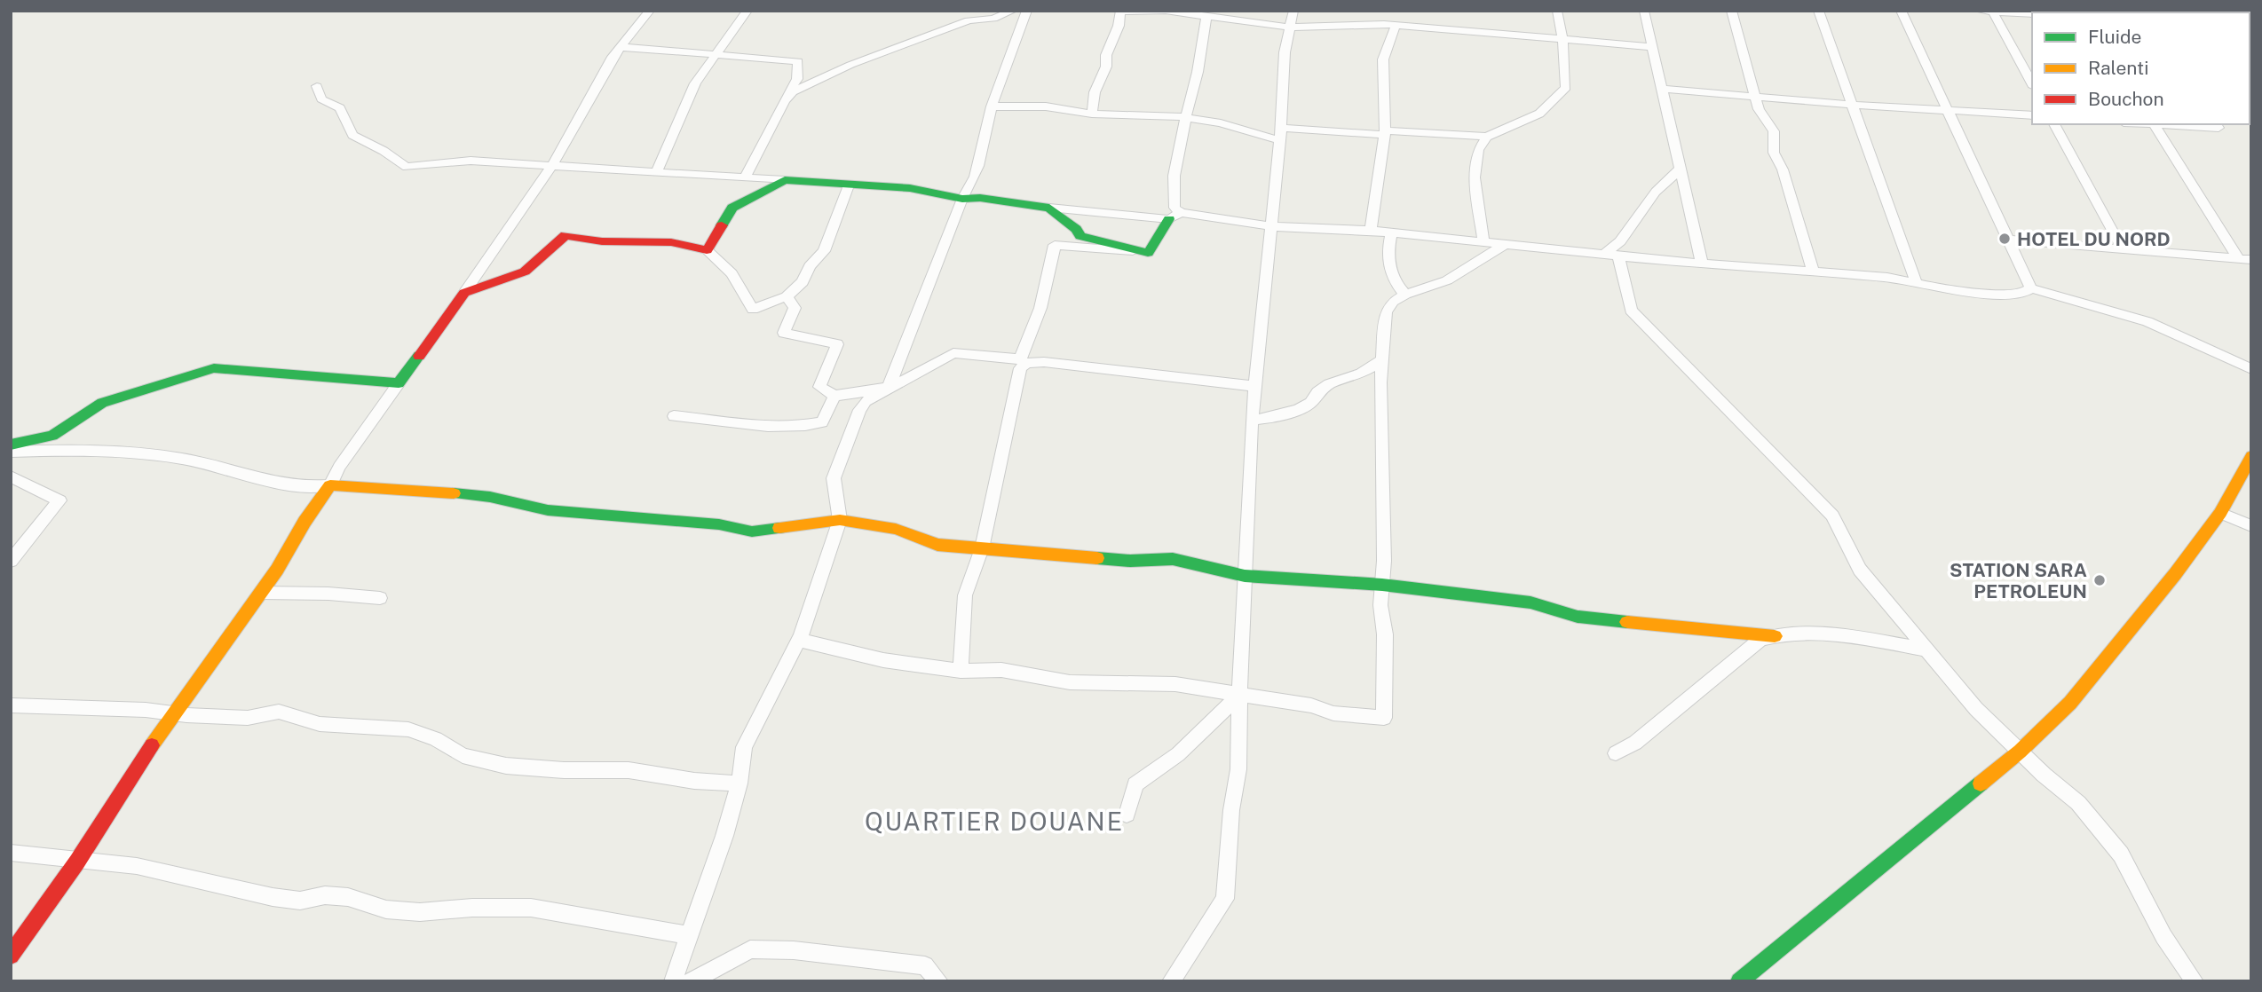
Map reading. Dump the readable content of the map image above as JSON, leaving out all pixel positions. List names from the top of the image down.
{
  "districts": ["QUARTIER DOUANE"],
  "places": ["HOTEL DU NORD", "STATION SARA PETROLEUN"],
  "legend": ["Fluide", "Ralenti", "Bouchon"]
}
